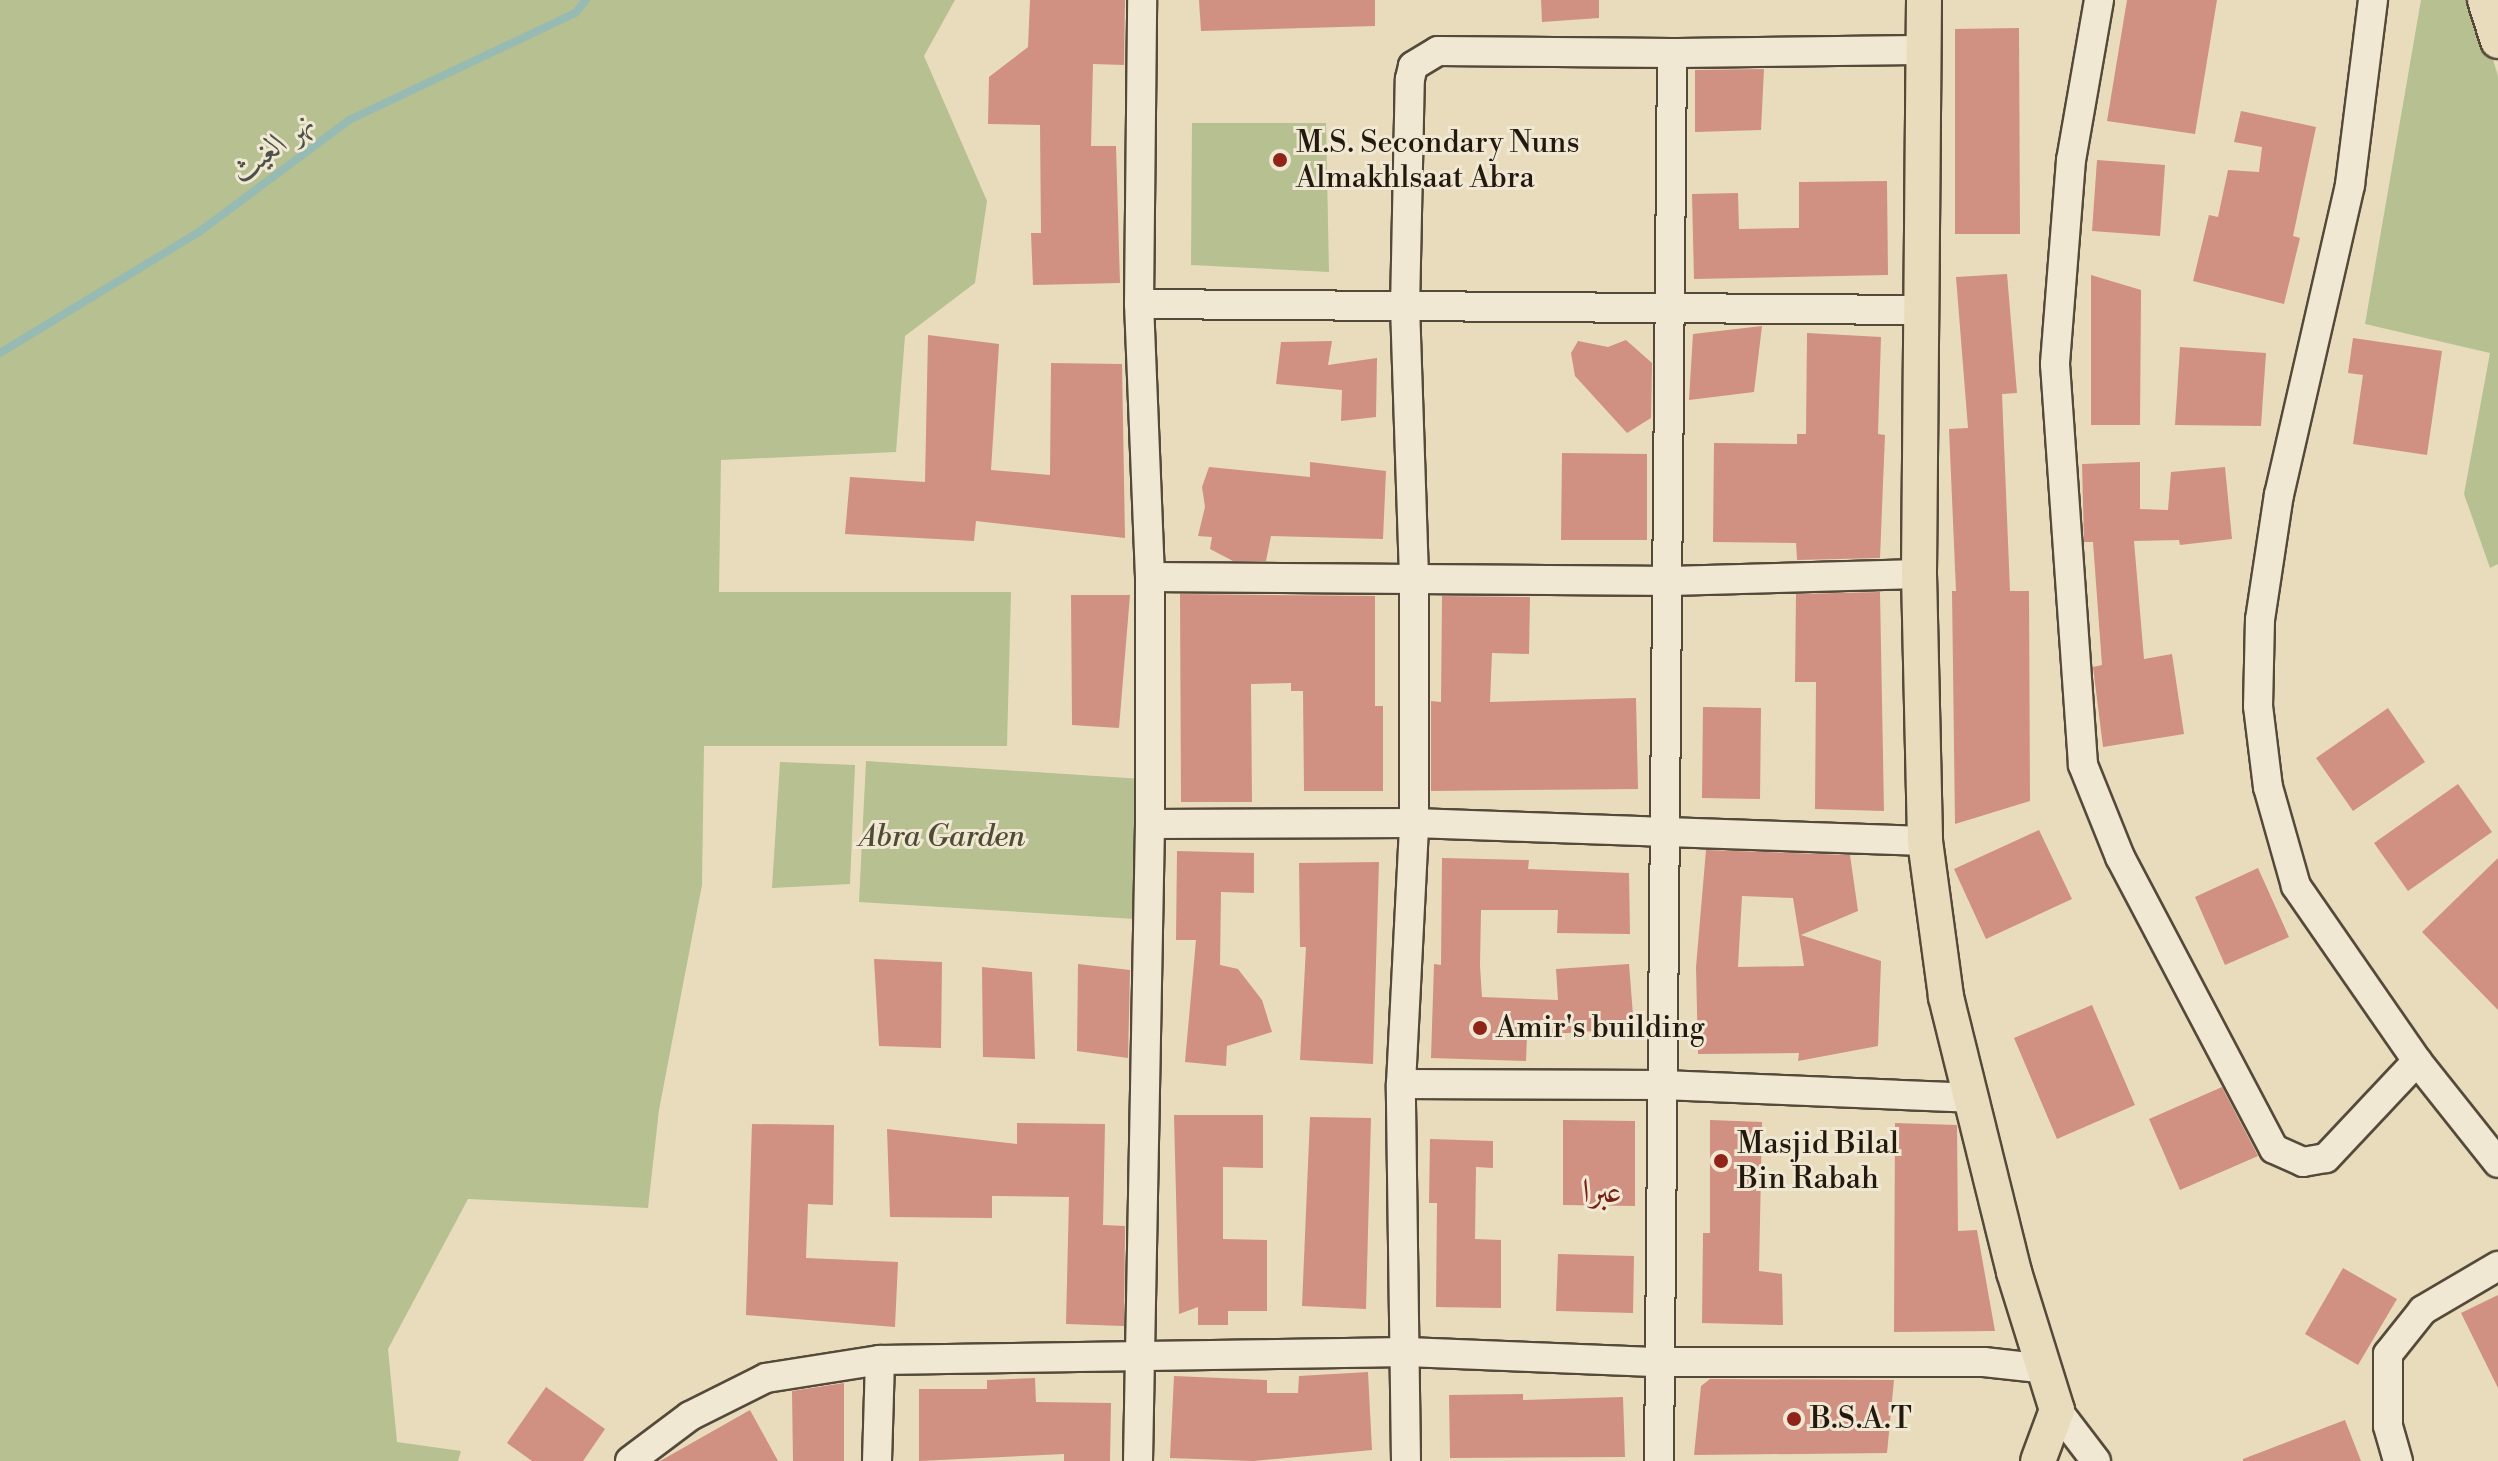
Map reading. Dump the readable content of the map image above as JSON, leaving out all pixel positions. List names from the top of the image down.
{
  "districts": ["عبرا"],
  "water": ["نهر الغيث"],
  "parks": ["Abra Garden"],
  "places": [
    "M.S. Secondary Nuns Almakhlsaat Abra",
    "Amir's building",
    "Masjid Bilal Bin Rabah",
    "B.S.A.T"
  ]
}
